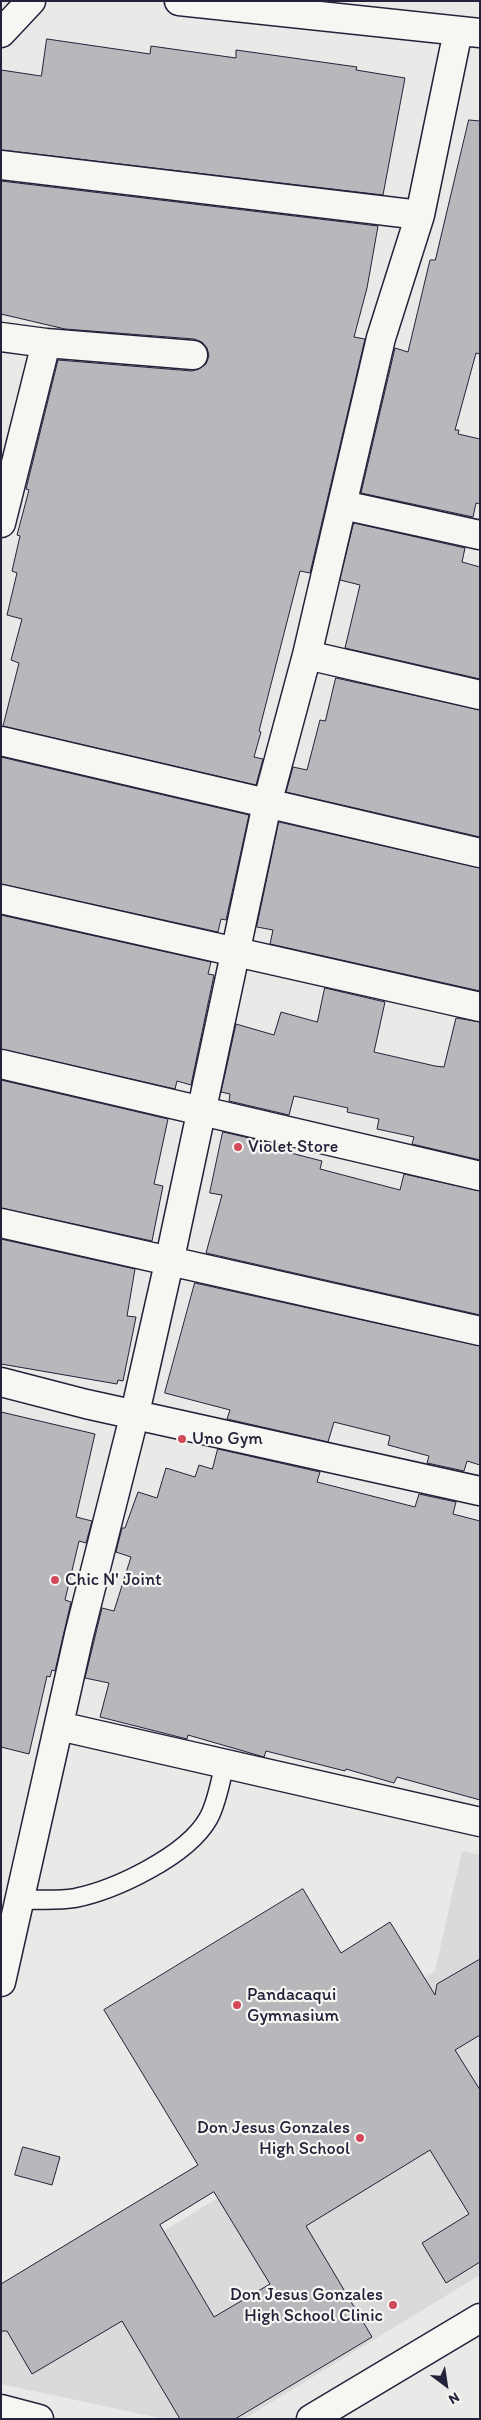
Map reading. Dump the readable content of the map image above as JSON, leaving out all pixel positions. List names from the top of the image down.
{
  "places": [
    "Violet Store",
    "Uno Gym",
    "Chic N' Joint",
    "Pandacaqui Gymnasium",
    "Don Jesus Gonzales High School",
    "Don Jesus Gonzales High School Clinic"
  ],
  "north": "bottom right"
}
